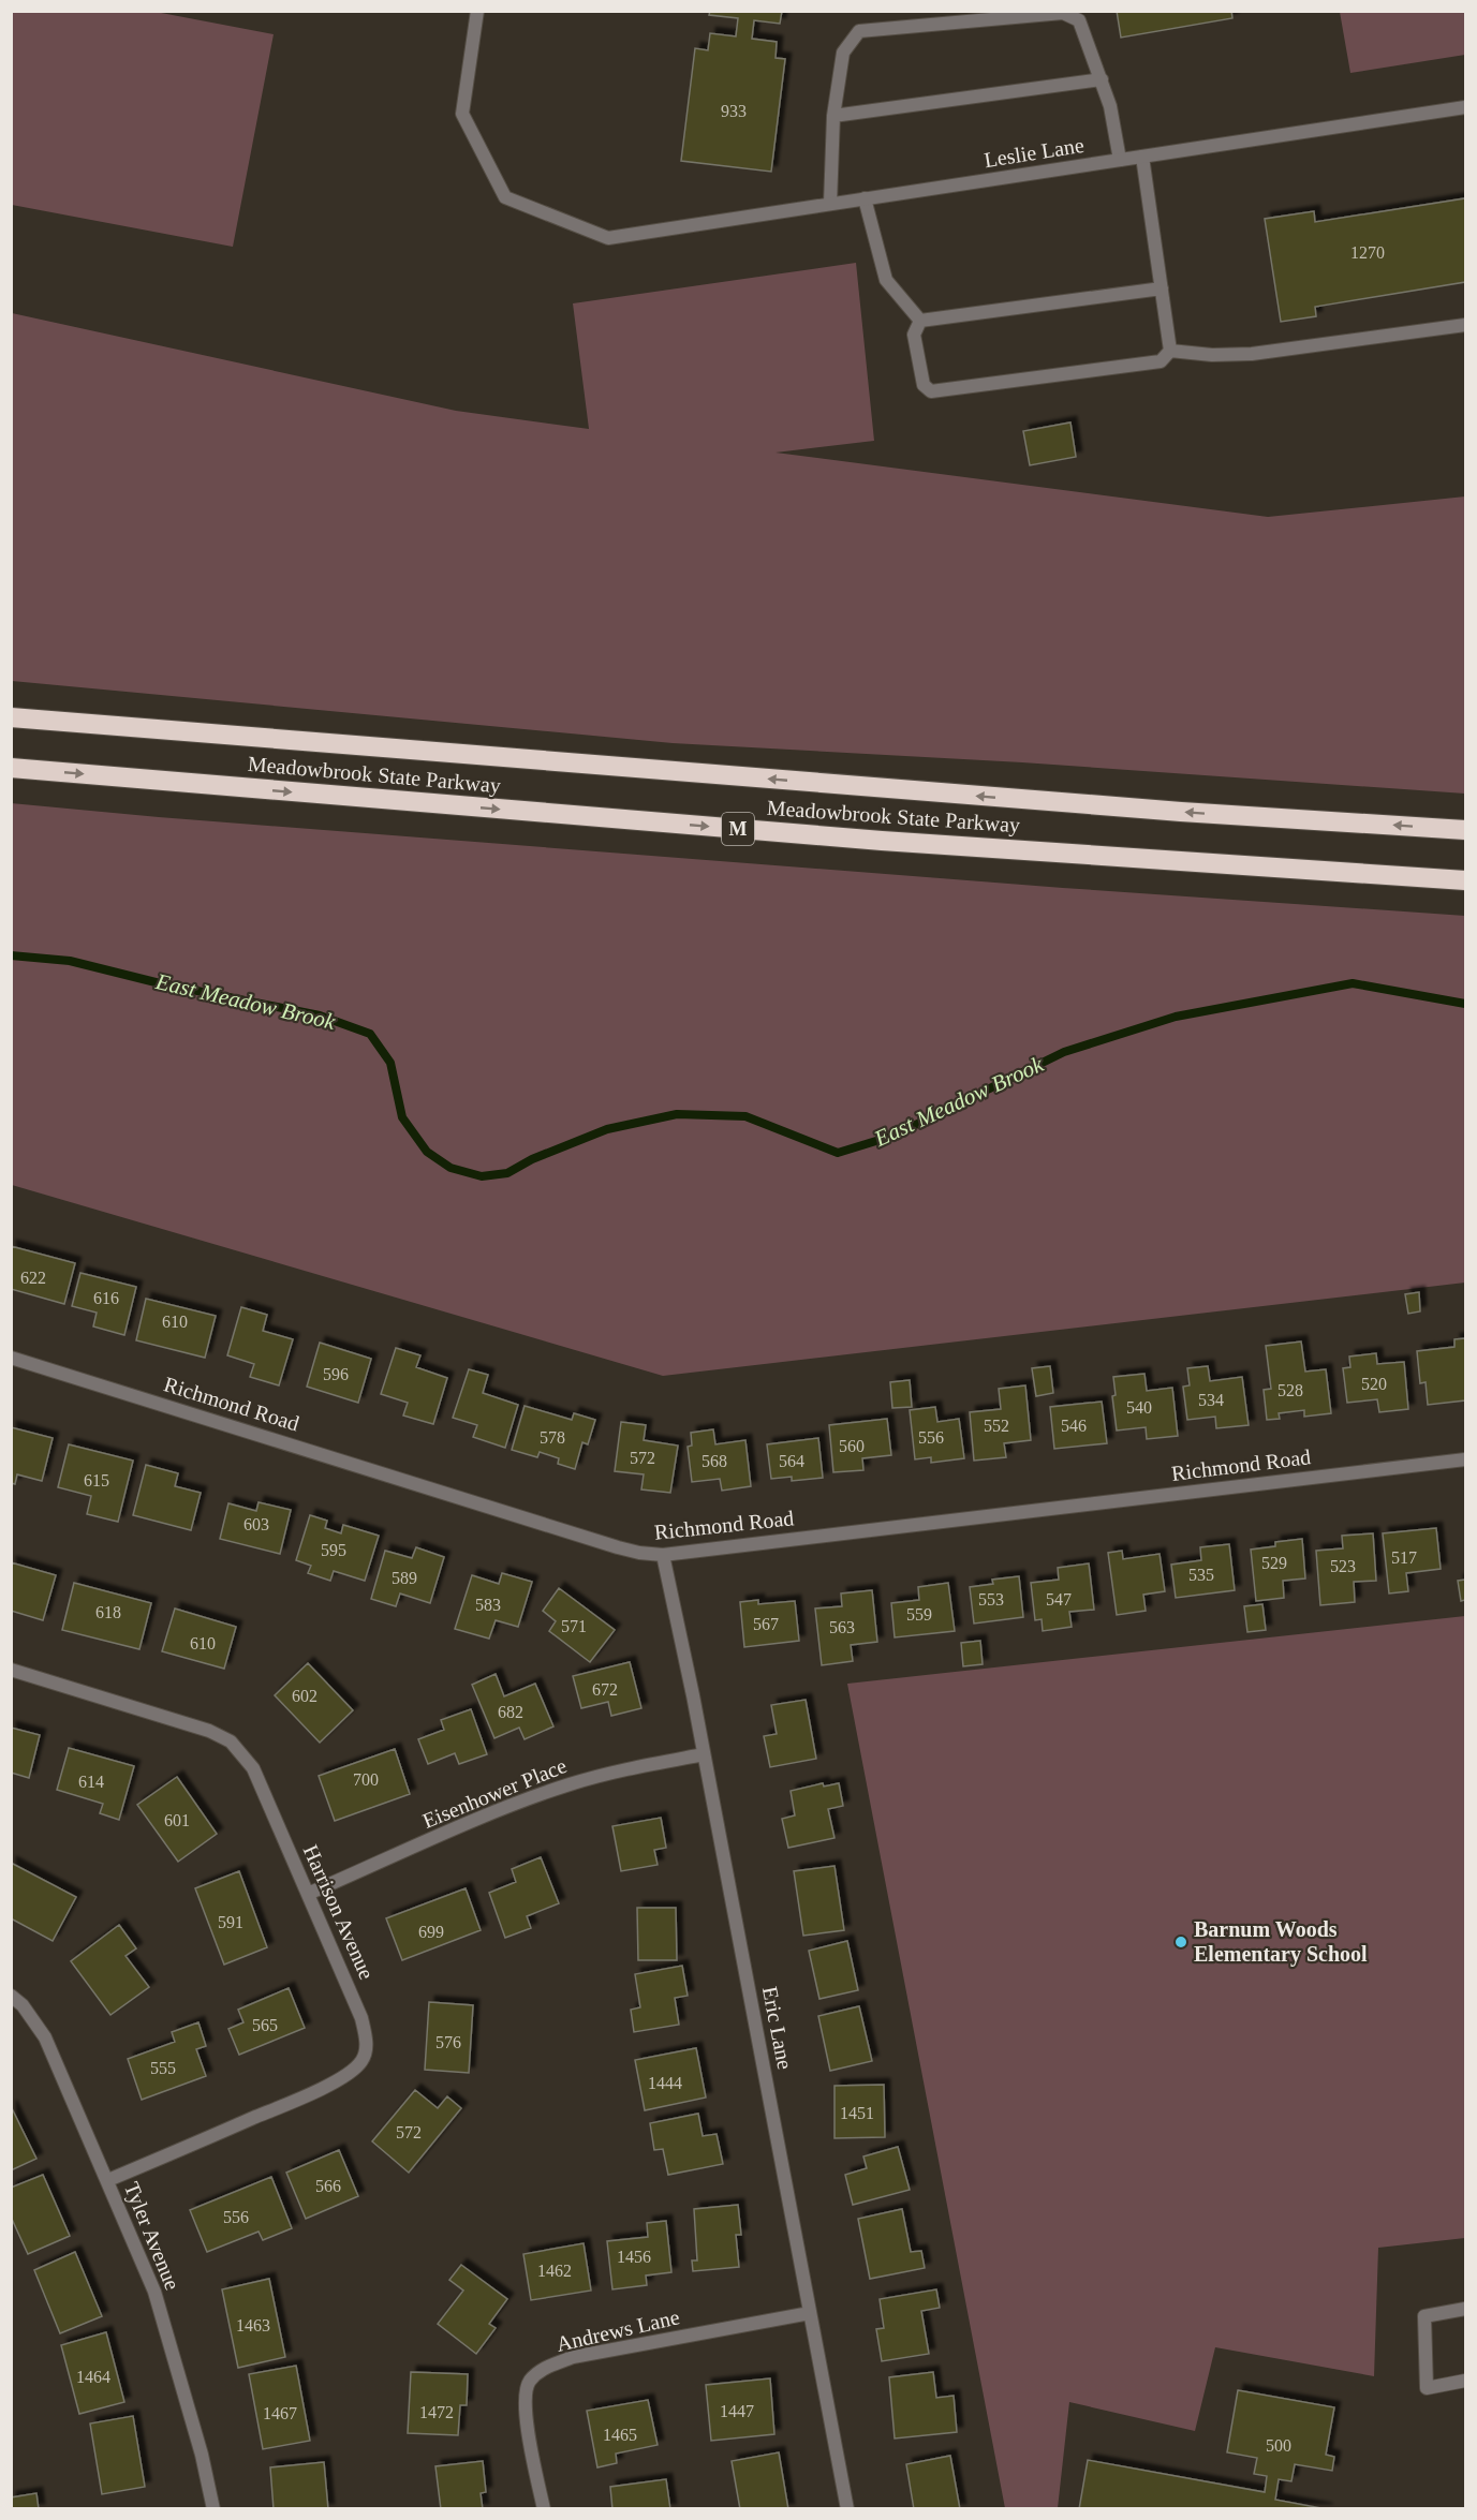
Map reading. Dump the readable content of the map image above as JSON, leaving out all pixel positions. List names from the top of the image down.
{
  "streets": {
    "highway": ["Meadowbrook State Parkway", "M"],
    "street": [
      "Leslie Lane",
      "Richmond Road",
      "Eisenhower Place",
      "Harrison Avenue",
      "Eric Lane",
      "Tyler Avenue",
      "Andrews Lane"
    ]
  },
  "crossings": [
    ["Richmond Road", "Eric Lane"],
    ["Eisenhower Place", "Harrison Avenue"],
    ["Eisenhower Place", "Eric Lane"],
    ["Harrison Avenue", "Tyler Avenue"],
    ["Eric Lane", "Andrews Lane"]
  ],
  "water": ["East Meadow Brook"],
  "places": ["Barnum Woods Elementary School"],
  "house_numbers": [
    "933",
    "1270",
    "622",
    "616",
    "610",
    "596",
    "520",
    "528",
    "534",
    "540",
    "552",
    "546",
    "578",
    "556",
    "560",
    "572",
    "568",
    "564",
    "615",
    "603",
    "595",
    "517",
    "529",
    "523",
    "535",
    "589",
    "553",
    "547",
    "583",
    "618",
    "559",
    "567",
    "571",
    "563",
    "610",
    "672",
    "602",
    "682",
    "700",
    "614",
    "601",
    "591",
    "699",
    "565",
    "576",
    "555",
    "1444",
    "1451",
    "572",
    "566",
    "556",
    "1456",
    "1462",
    "1463",
    "1464",
    "1447",
    "1472",
    "1467",
    "1465",
    "500"
  ]
}
